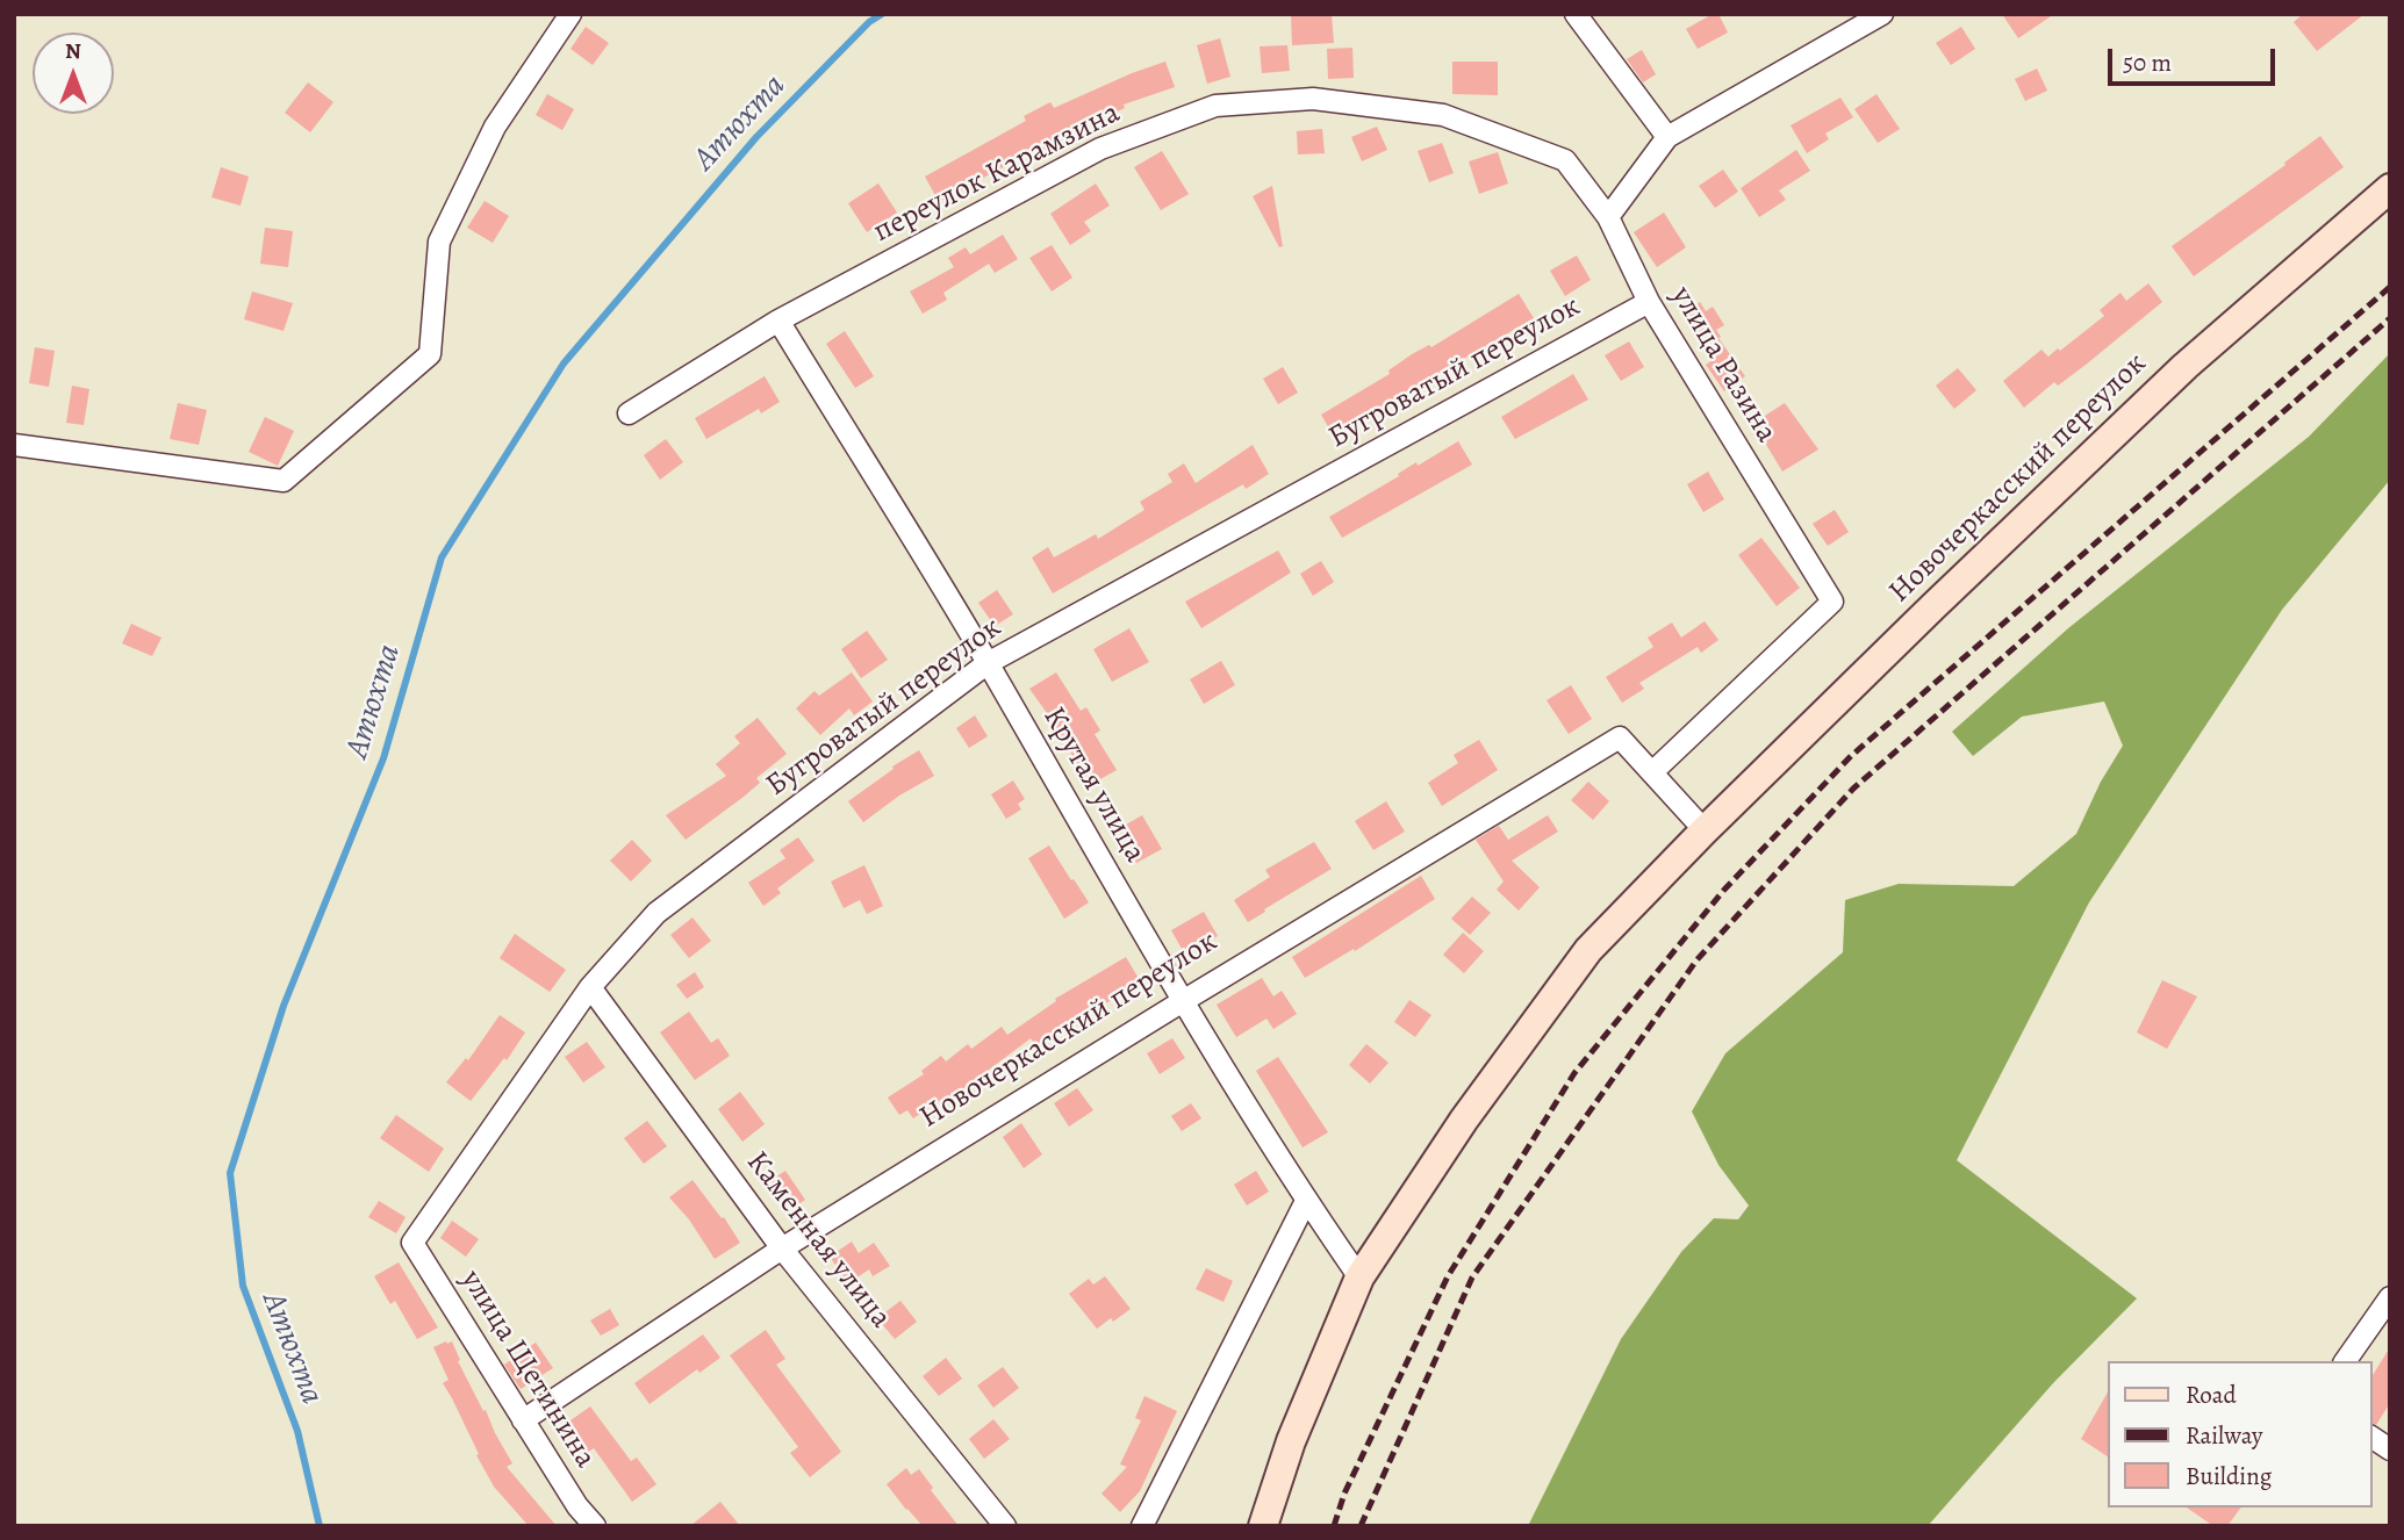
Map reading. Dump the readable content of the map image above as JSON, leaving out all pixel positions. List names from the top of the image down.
{
  "streets": {
    "main road": ["Новочеркасский переулок"],
    "street": [
      "переулок Карамзина",
      "улица Разина",
      "Бугроватый переулок",
      "Крутая улица",
      "Каменная улица",
      "улица Щетинина"
    ]
  },
  "crossings": [
    ["переулок Карамзина", "улица Разина"],
    ["переулок Карамзина", "Крутая улица"],
    ["улица Разина", "Бугроватый переулок"],
    ["улица Разина", "Новочеркасский переулок"],
    ["Бугроватый переулок", "Крутая улица"],
    ["Бугроватый переулок", "Каменная улица"],
    ["Бугроватый переулок", "улица Щетинина"],
    ["Новочеркасский переулок", "Крутая улица"],
    ["Новочеркасский переулок", "Каменная улица"],
    ["Новочеркасский переулок", "улица Щетинина"]
  ],
  "water": ["Атюхта"],
  "legend": ["Road", "Railway", "Building"],
  "scale_bar": "50 m",
  "north": "top"
}
